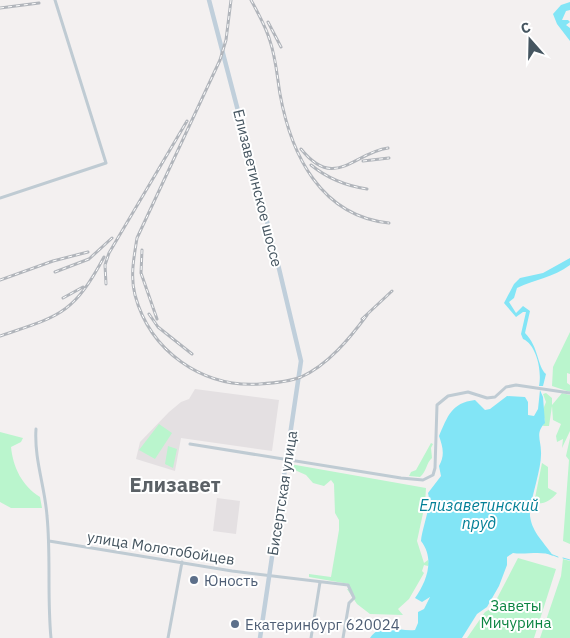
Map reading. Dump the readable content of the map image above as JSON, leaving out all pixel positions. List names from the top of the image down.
{
  "streets": {
    "main road": ["Елизаветинское шоссе", "Бисертская улица"],
    "street": ["улица Молотобойцев"]
  },
  "crossings": [
    ["Елизаветинское шоссе", "Бисертская улица"],
    ["Бисертская улица", "улица Молотобойцев"]
  ],
  "districts": ["Елизавет"],
  "water": ["Елизаветинский пруд"],
  "parks": ["Заветы Мичурина"],
  "places": ["Юность", "Екатеринбург 620024"],
  "north": "top"
}
